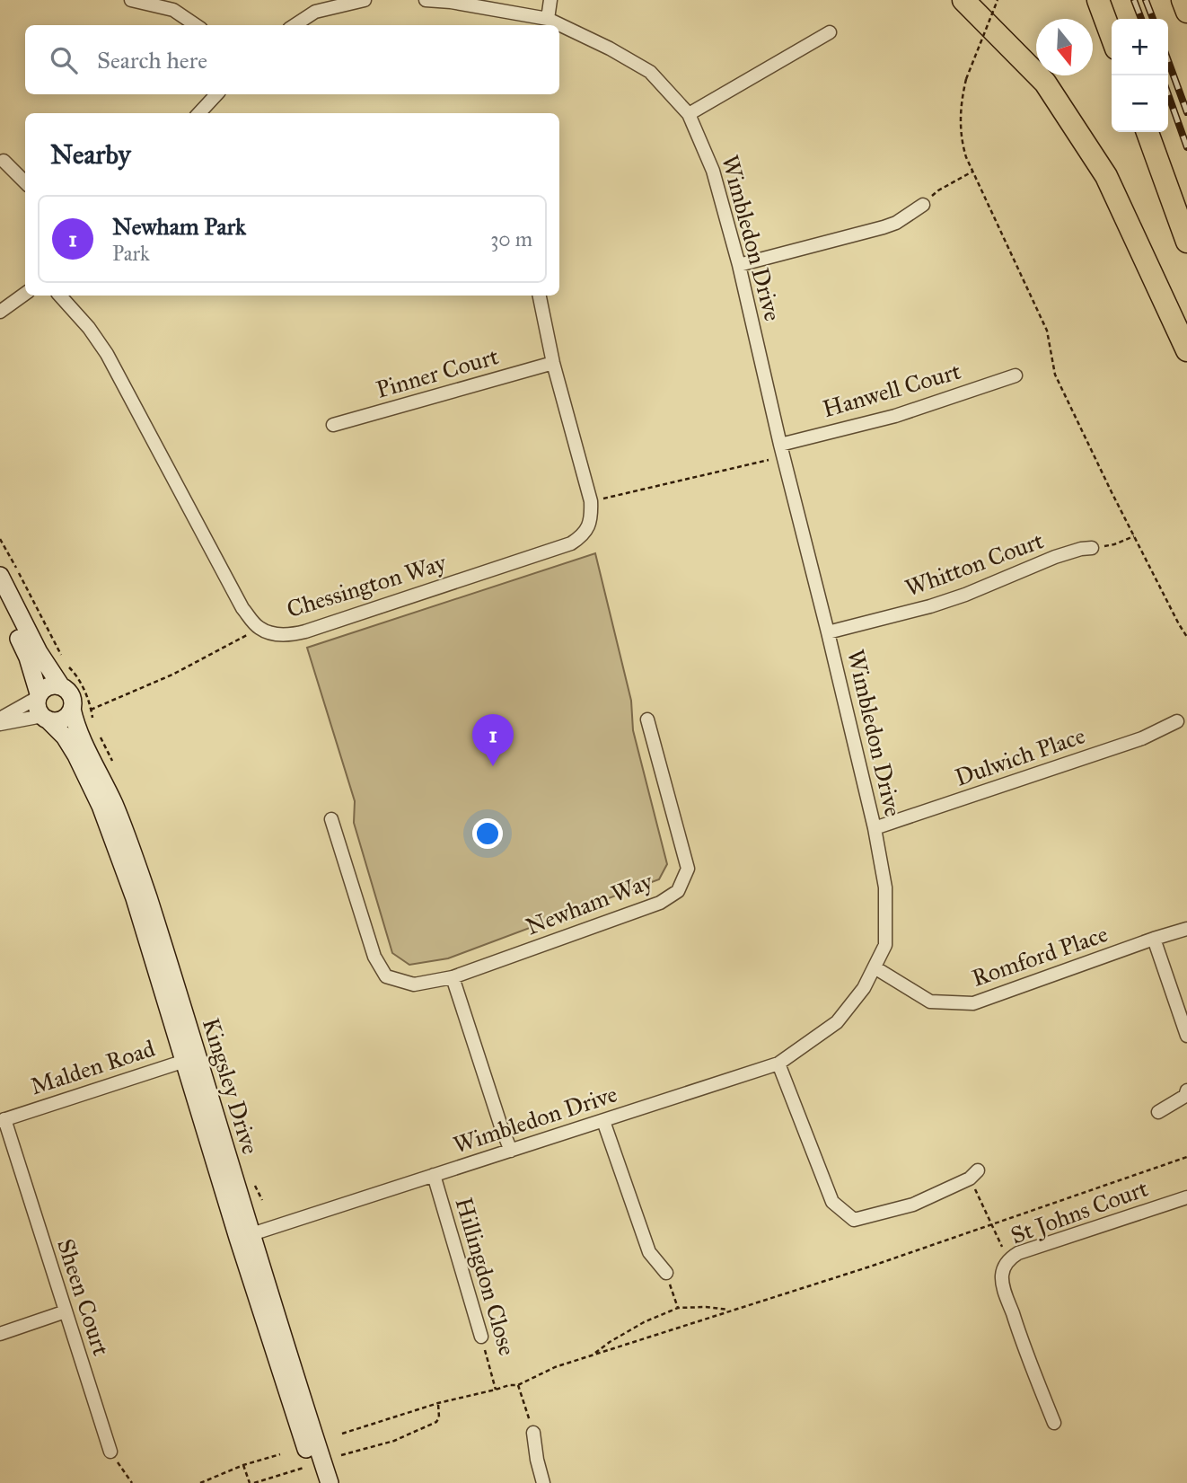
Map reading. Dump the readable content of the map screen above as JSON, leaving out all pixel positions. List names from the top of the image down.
{
  "streets": {
    "main road": ["Kingsley Drive"],
    "street": [
      "Wimbledon Drive",
      "Pinner Court",
      "Hanwell Court",
      "Whitton Court",
      "Chessington Way",
      "Dulwich Place",
      "Newham Way",
      "Romford Place",
      "Malden Road",
      "St Johns Court",
      "Hillingdon Close",
      "Sheen Court"
    ]
  },
  "crossings": [
    ["Wimbledon Drive", "Hanwell Court"],
    ["Wimbledon Drive", "Whitton Court"],
    ["Wimbledon Drive", "Dulwich Place"],
    ["Wimbledon Drive", "Romford Place"],
    ["Wimbledon Drive", "Kingsley Drive"],
    ["Wimbledon Drive", "Hillingdon Close"],
    ["Pinner Court", "Chessington Way"],
    ["Malden Road", "Kingsley Drive"],
    ["Malden Road", "Sheen Court"]
  ],
  "north": "bottom",
  "page": {
    "map_buttons": ["+", "−"],
    "search": "Search here",
    "heading": "Nearby",
    "list": [
      {
        "mark": "1",
        "name": "Newham Park",
        "note": "Park",
        "value": "30 m"
      }
    ],
    "pins": "1"
  }
}
